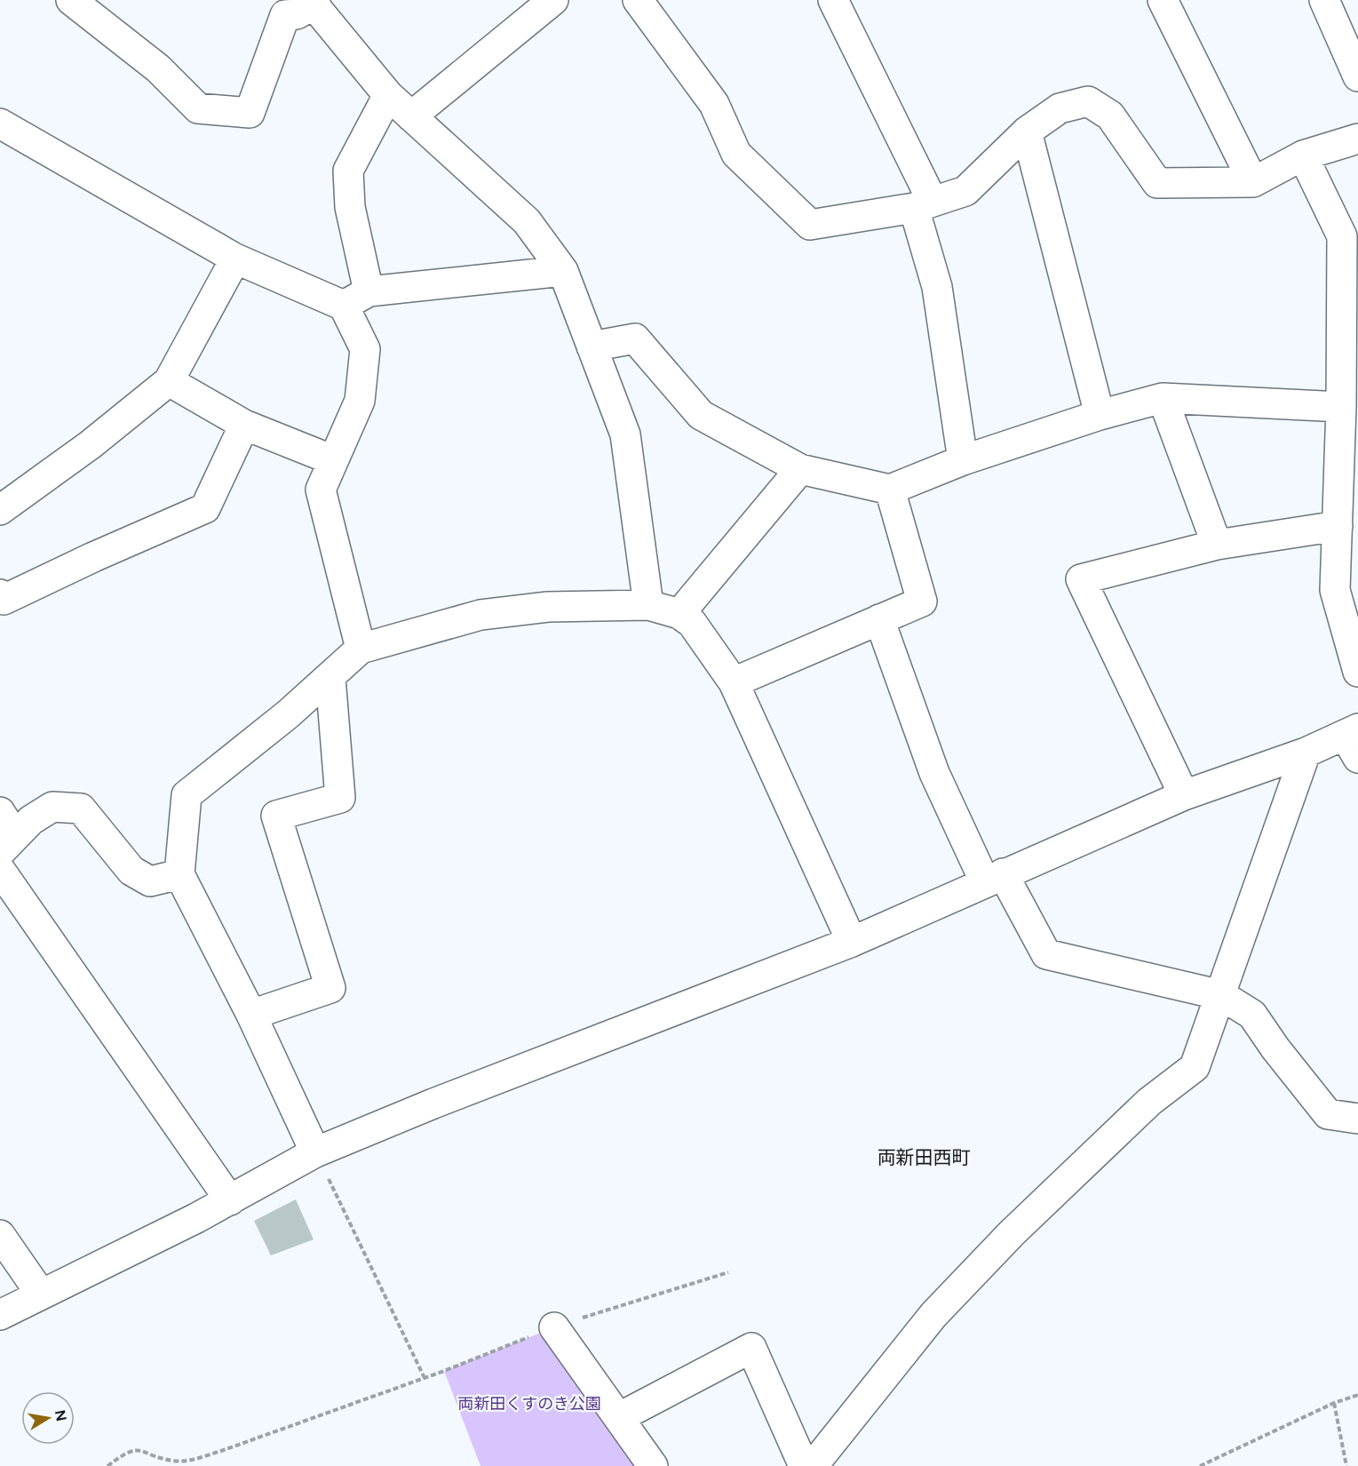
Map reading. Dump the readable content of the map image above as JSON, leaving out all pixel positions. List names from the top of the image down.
{
  "districts": ["両新田西町"],
  "parks": ["両新田くすのき公園"],
  "north": "right"
}
